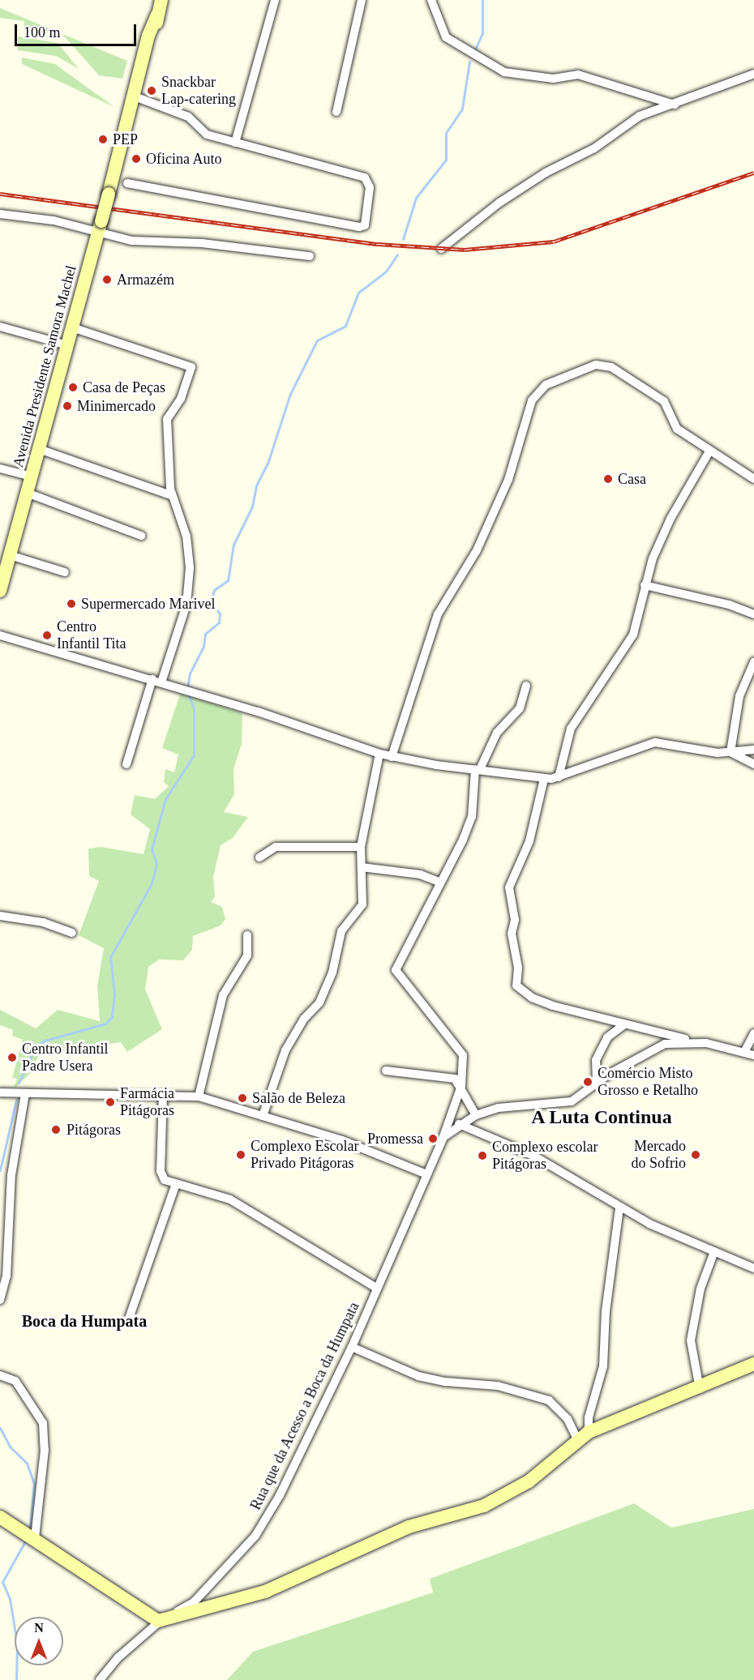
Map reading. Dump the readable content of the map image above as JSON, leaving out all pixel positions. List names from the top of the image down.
{
  "streets": {
    "street": ["Avenida Presidente Samora Machel", "Rua que da Acesso a Boca da Humpata"]
  },
  "districts": ["A Luta Continua", "Boca da Humpata"],
  "places": [
    "Snackbar Lap-catering",
    "PEP",
    "Oficina Auto",
    "Armazém",
    "Casa de Peças",
    "Minimercado",
    "Casa",
    "Supermercado Marivel",
    "Centro Infantil Tita",
    "Centro Infantil Padre Usera",
    "Comércio Misto Grosso e Retalho",
    "Salão de Beleza",
    "Farmácia Pitágoras",
    "Pitágoras",
    "Promessa",
    "Complexo Escolar Privado Pitágoras",
    "Mercado do Sofrio",
    "Complexo escolar Pitágoras"
  ],
  "scale_bar": "100 m",
  "north": "top"
}
